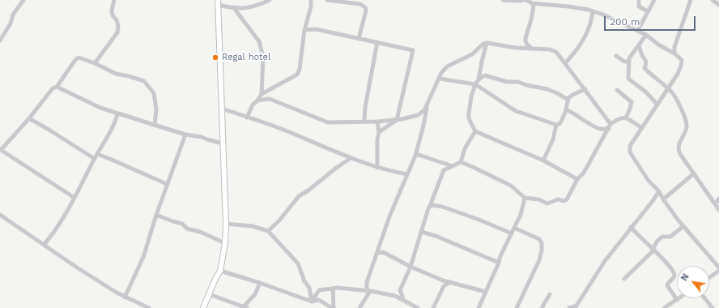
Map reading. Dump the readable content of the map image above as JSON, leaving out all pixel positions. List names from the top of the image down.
{
  "places": ["Regal hotel"],
  "scale_bar": "200 m",
  "north": "top left"
}
